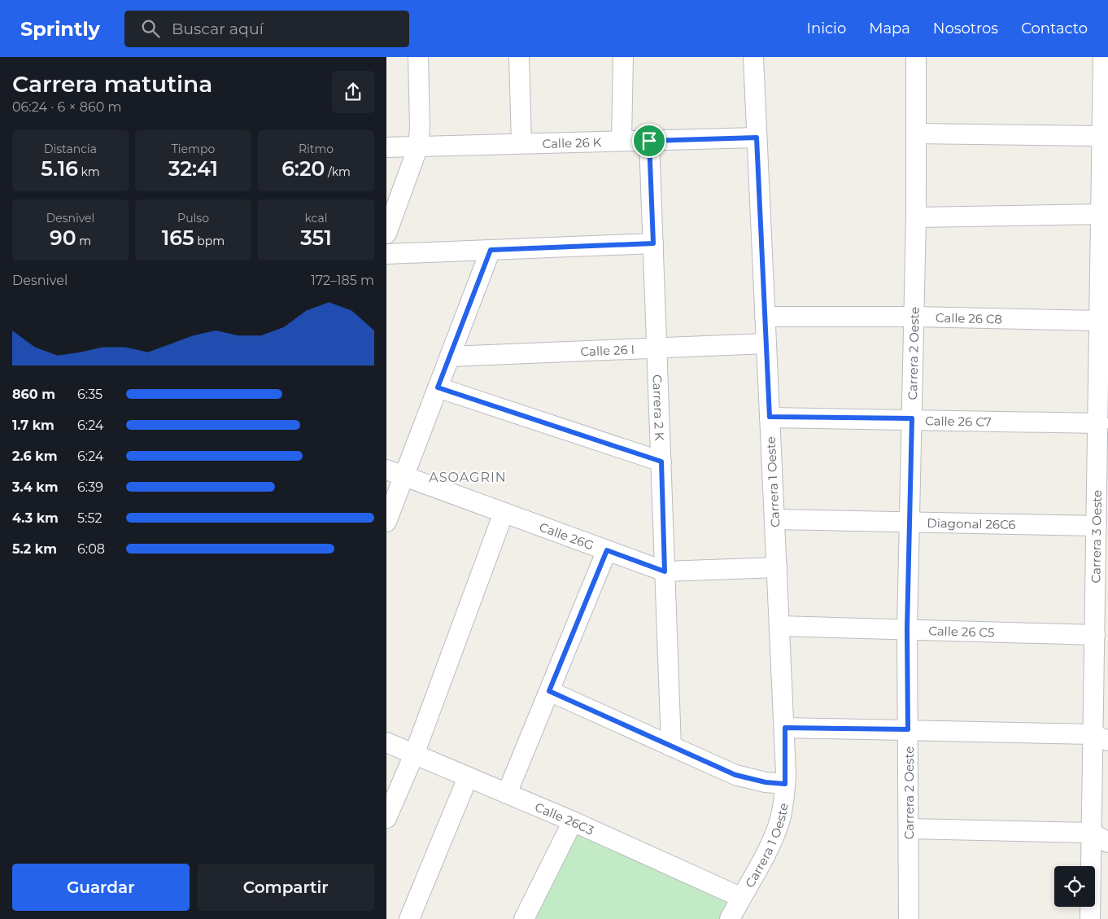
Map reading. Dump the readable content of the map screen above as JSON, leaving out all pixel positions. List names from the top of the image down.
{
  "streets": {
    "street": [
      "Calle 26 K",
      "Calle 26 C8",
      "Calle 26 I",
      "Carrera 2 Oeste",
      "Carrera 2 K",
      "Calle 26 C7",
      "Carrera 1 Oeste",
      "Diagonal 26C6",
      "Calle 26G",
      "Carrera 3 Oeste",
      "Calle 26 C5",
      "Calle 26C3"
    ]
  },
  "crossings": [
    ["Calle 26 K", "Carrera 2 K"],
    ["Calle 26 K", "Carrera 1 Oeste"],
    ["Calle 26 C8", "Carrera 2 Oeste"],
    ["Calle 26 C8", "Carrera 1 Oeste"],
    ["Calle 26 C8", "Carrera 3 Oeste"],
    ["Calle 26 I", "Carrera 2 K"],
    ["Calle 26 I", "Carrera 1 Oeste"],
    ["Carrera 2 Oeste", "Calle 26 C7"],
    ["Carrera 2 Oeste", "Diagonal 26C6"],
    ["Carrera 2 Oeste", "Calle 26 C5"],
    ["Carrera 2 K", "Calle 26G"],
    ["Calle 26 C7", "Carrera 1 Oeste"],
    ["Calle 26 C7", "Carrera 3 Oeste"],
    ["Carrera 1 Oeste", "Diagonal 26C6"],
    ["Carrera 1 Oeste", "Calle 26G"],
    ["Carrera 1 Oeste", "Calle 26 C5"],
    ["Carrera 1 Oeste", "Calle 26C3"],
    ["Diagonal 26C6", "Carrera 3 Oeste"],
    ["Carrera 3 Oeste", "Calle 26 C5"]
  ],
  "districts": ["ASOAGRIN"],
  "page": {
    "header": "Sprintly",
    "search": "Buscar aquí",
    "nav": [
      "Inicio",
      "Mapa",
      "Nosotros",
      "Contacto"
    ],
    "heading": ["Carrera matutina", "06:24 · 6 × 860 m"],
    "stats": [
      ["Distancia", "5.16 km"],
      ["Tiempo", "32:41"],
      ["Ritmo", "6:20 /km"],
      ["Desnivel", "90 m"],
      ["Pulso", "165 bpm"],
      ["kcal", "351"]
    ],
    "chart": ["Desnivel", "172–185 m"],
    "list": [
      {
        "name": "860 m",
        "note": "6:35"
      },
      {
        "name": "1.7 km",
        "note": "6:24"
      },
      {
        "name": "2.6 km",
        "note": "6:24"
      },
      {
        "name": "3.4 km",
        "note": "6:39"
      },
      {
        "name": "4.3 km",
        "note": "5:52"
      },
      {
        "name": "5.2 km",
        "note": "6:08"
      }
    ],
    "buttons": ["Guardar", "Compartir"]
  }
}
